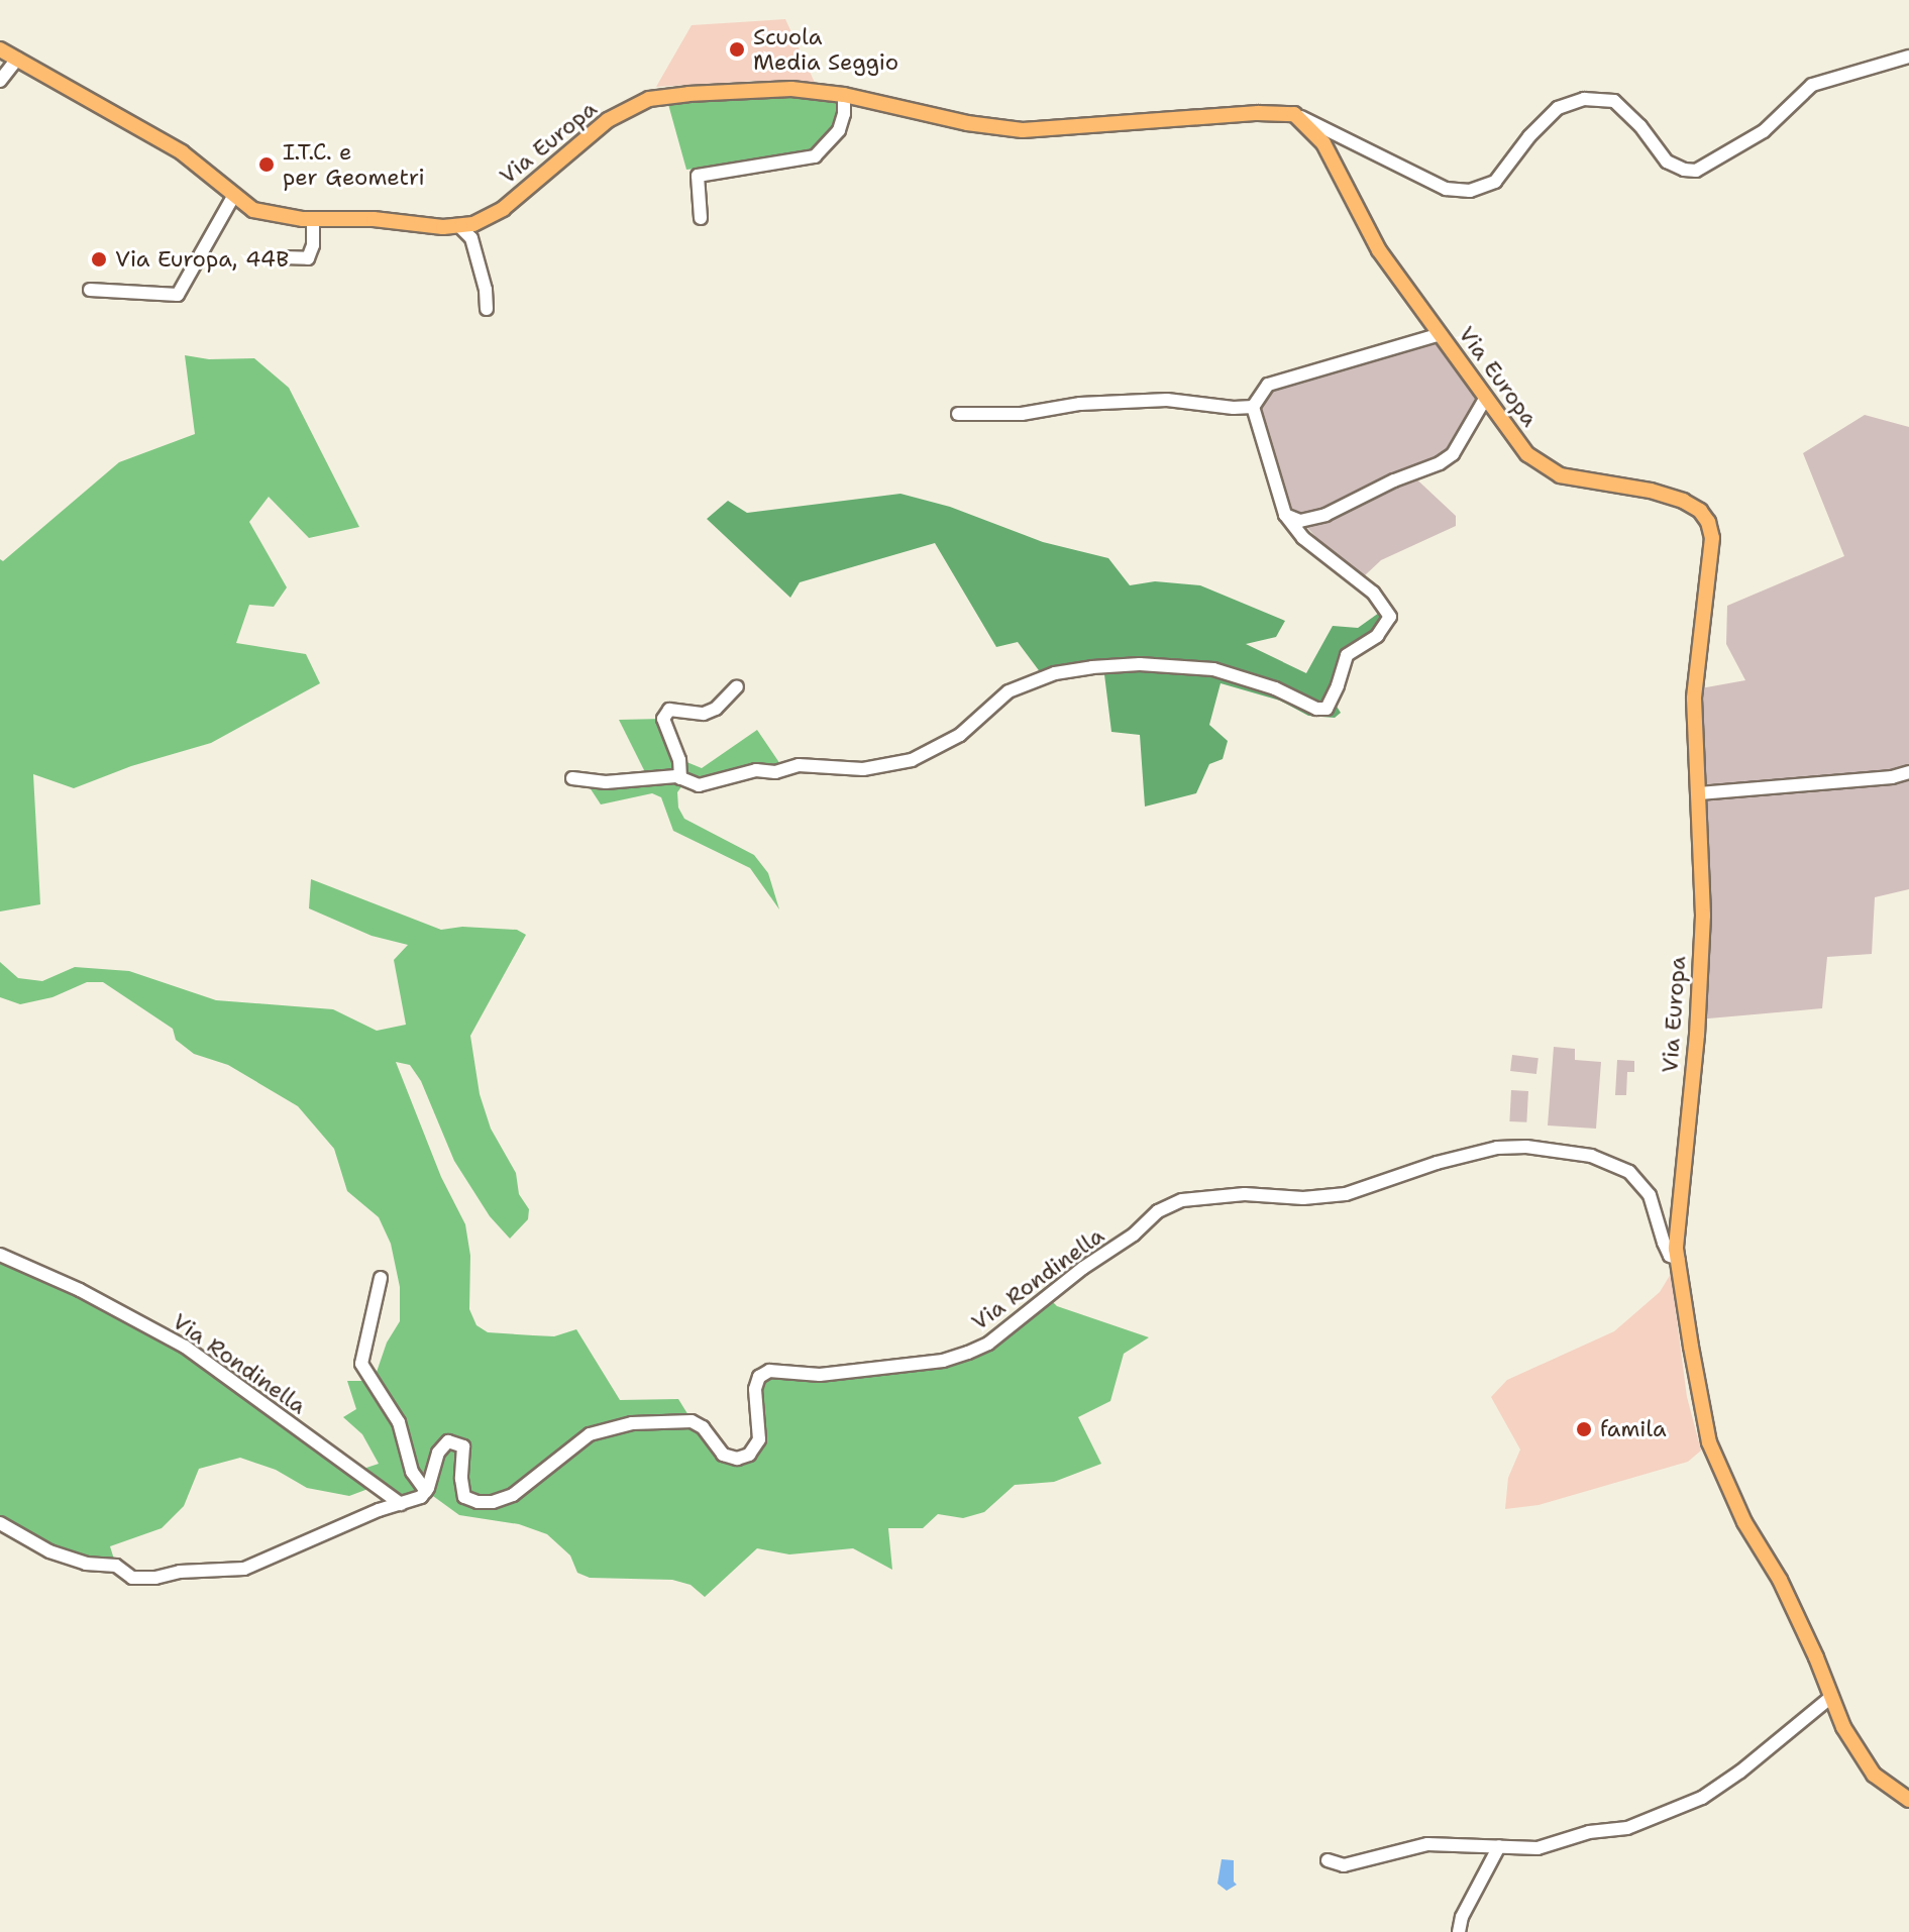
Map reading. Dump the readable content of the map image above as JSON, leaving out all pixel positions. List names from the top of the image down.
{
  "streets": {
    "main road": ["Via Europa"],
    "street": ["Via Rondinella"]
  },
  "crossings": [
    ["Via Europa", "Via Rondinella"]
  ],
  "places": [
    "Scuola Media Seggio",
    "I.T.C. e per Geometri",
    "Via Europa, 44B",
    "famila"
  ]
}
